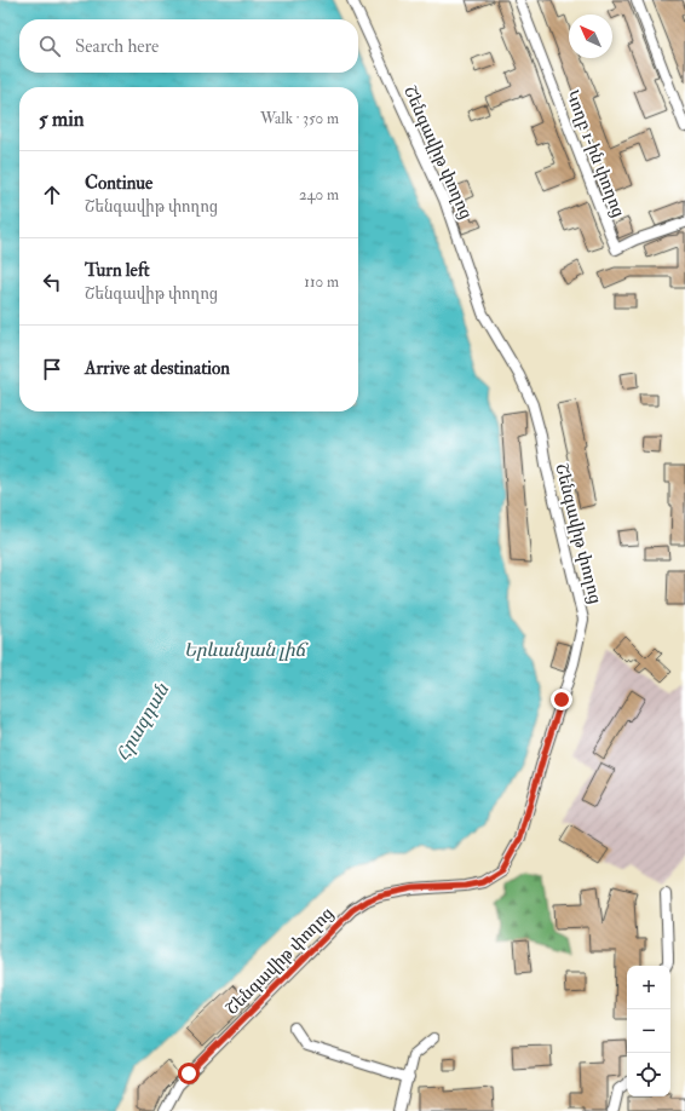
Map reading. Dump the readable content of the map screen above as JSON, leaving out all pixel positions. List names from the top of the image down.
{
  "streets": {
    "street": ["Շենգավիթ փողոց", "Կողբ 1-ին փողոց"]
  },
  "water": ["Երևանյան լիճ", "Հրազդան"],
  "north": "top left",
  "page": {
    "search": "Search here",
    "heading": ["5 min", "Walk · 350 m"],
    "list": [
      ["Continue", "Շենգավիթ փողոց", "240 m"],
      ["Turn left", "Շենգավիթ փողոց", "110 m"],
      "Arrive at destination"
    ],
    "map_buttons": ["+", "−"]
  }
}
